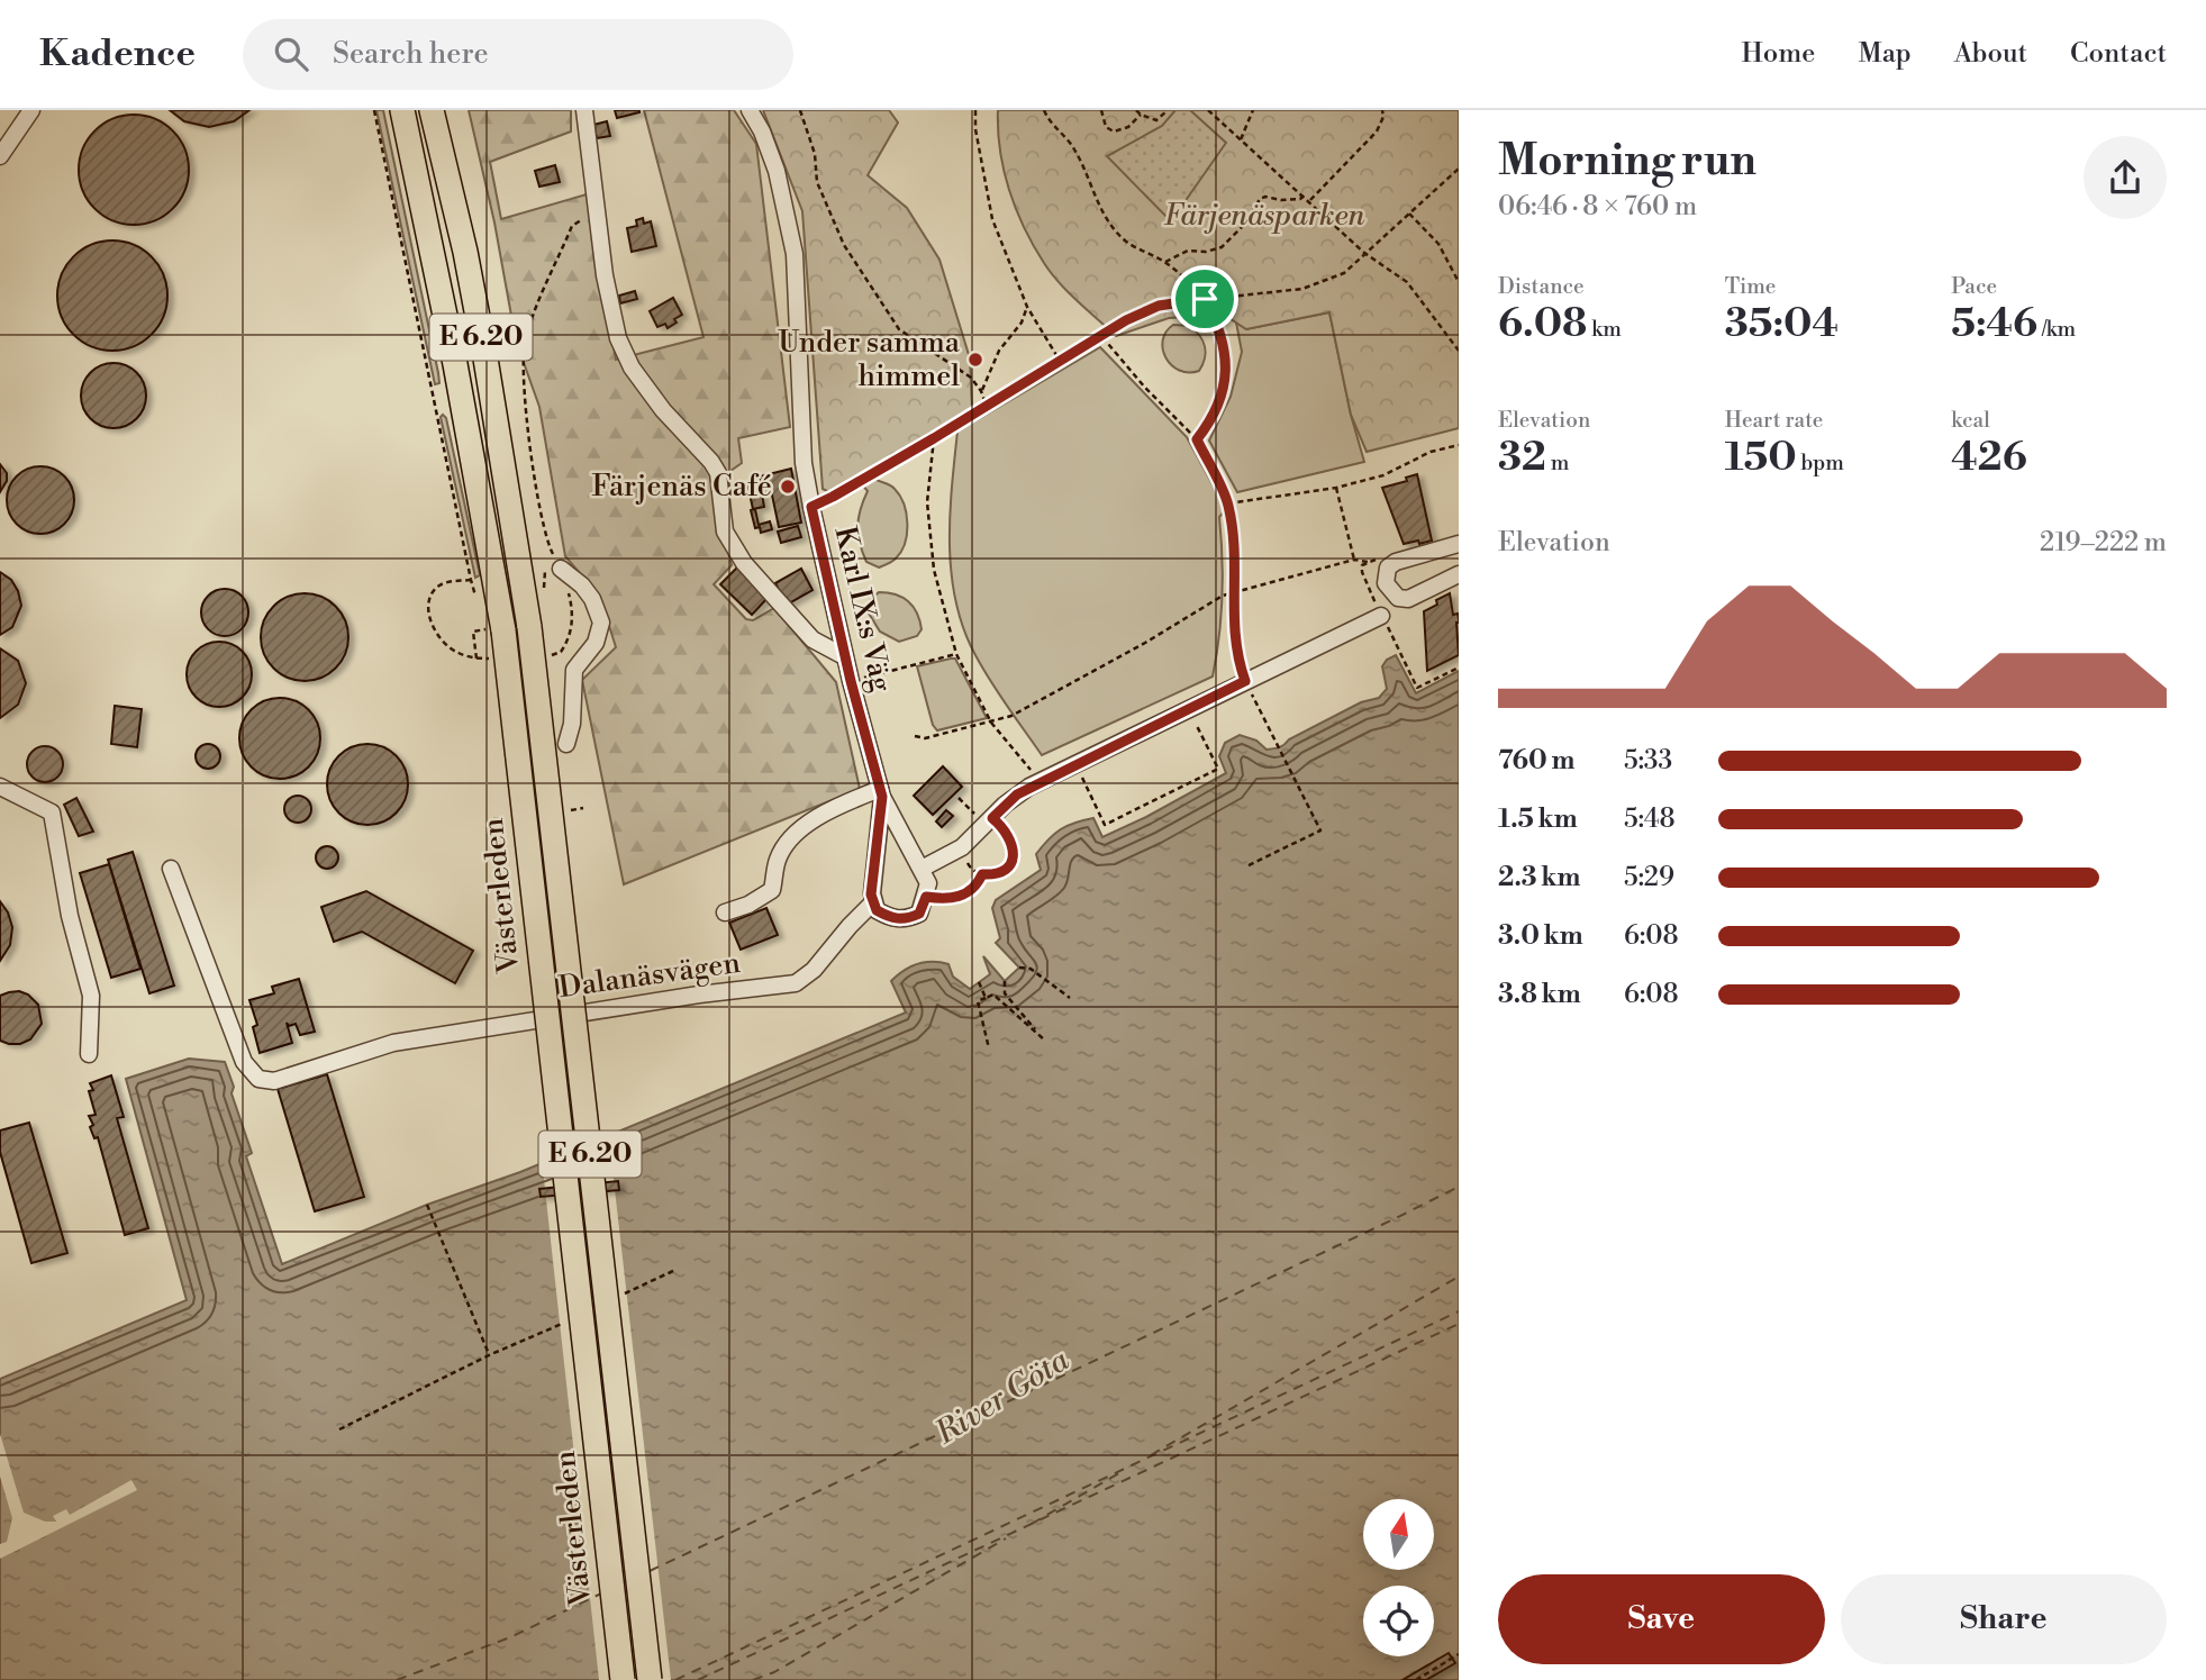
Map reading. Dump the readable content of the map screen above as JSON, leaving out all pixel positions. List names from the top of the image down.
{
  "streets": {
    "highway": ["E 6.20", "Västerleden"],
    "street": ["Karl IX:s Väg", "Dalanäsvägen"]
  },
  "crossings": [
    ["Karl IX:s Väg", "Dalanäsvägen"]
  ],
  "water": ["River Göta"],
  "parks": ["Färjenäsparken"],
  "places": ["Under samma himmel", "Färjenäs Café"],
  "north": "top",
  "page": {
    "header": "Kadence",
    "search": "Search here",
    "nav": [
      "Home",
      "Map",
      "About",
      "Contact"
    ],
    "heading": ["Morning run", "06:46 · 8 × 760 m"],
    "stats": [
      ["Distance", "6.08 km"],
      ["Time", "35:04"],
      ["Pace", "5:46 /km"],
      ["Elevation", "32 m"],
      ["Heart rate", "150 bpm"],
      ["kcal", "426"]
    ],
    "chart": ["Elevation", "219–222 m"],
    "list": [
      {
        "name": "760 m",
        "note": "5:33"
      },
      {
        "name": "1.5 km",
        "note": "5:48"
      },
      {
        "name": "2.3 km",
        "note": "5:29"
      },
      {
        "name": "3.0 km",
        "note": "6:08"
      },
      {
        "name": "3.8 km",
        "note": "6:08"
      }
    ],
    "buttons": ["Save", "Share"]
  }
}
